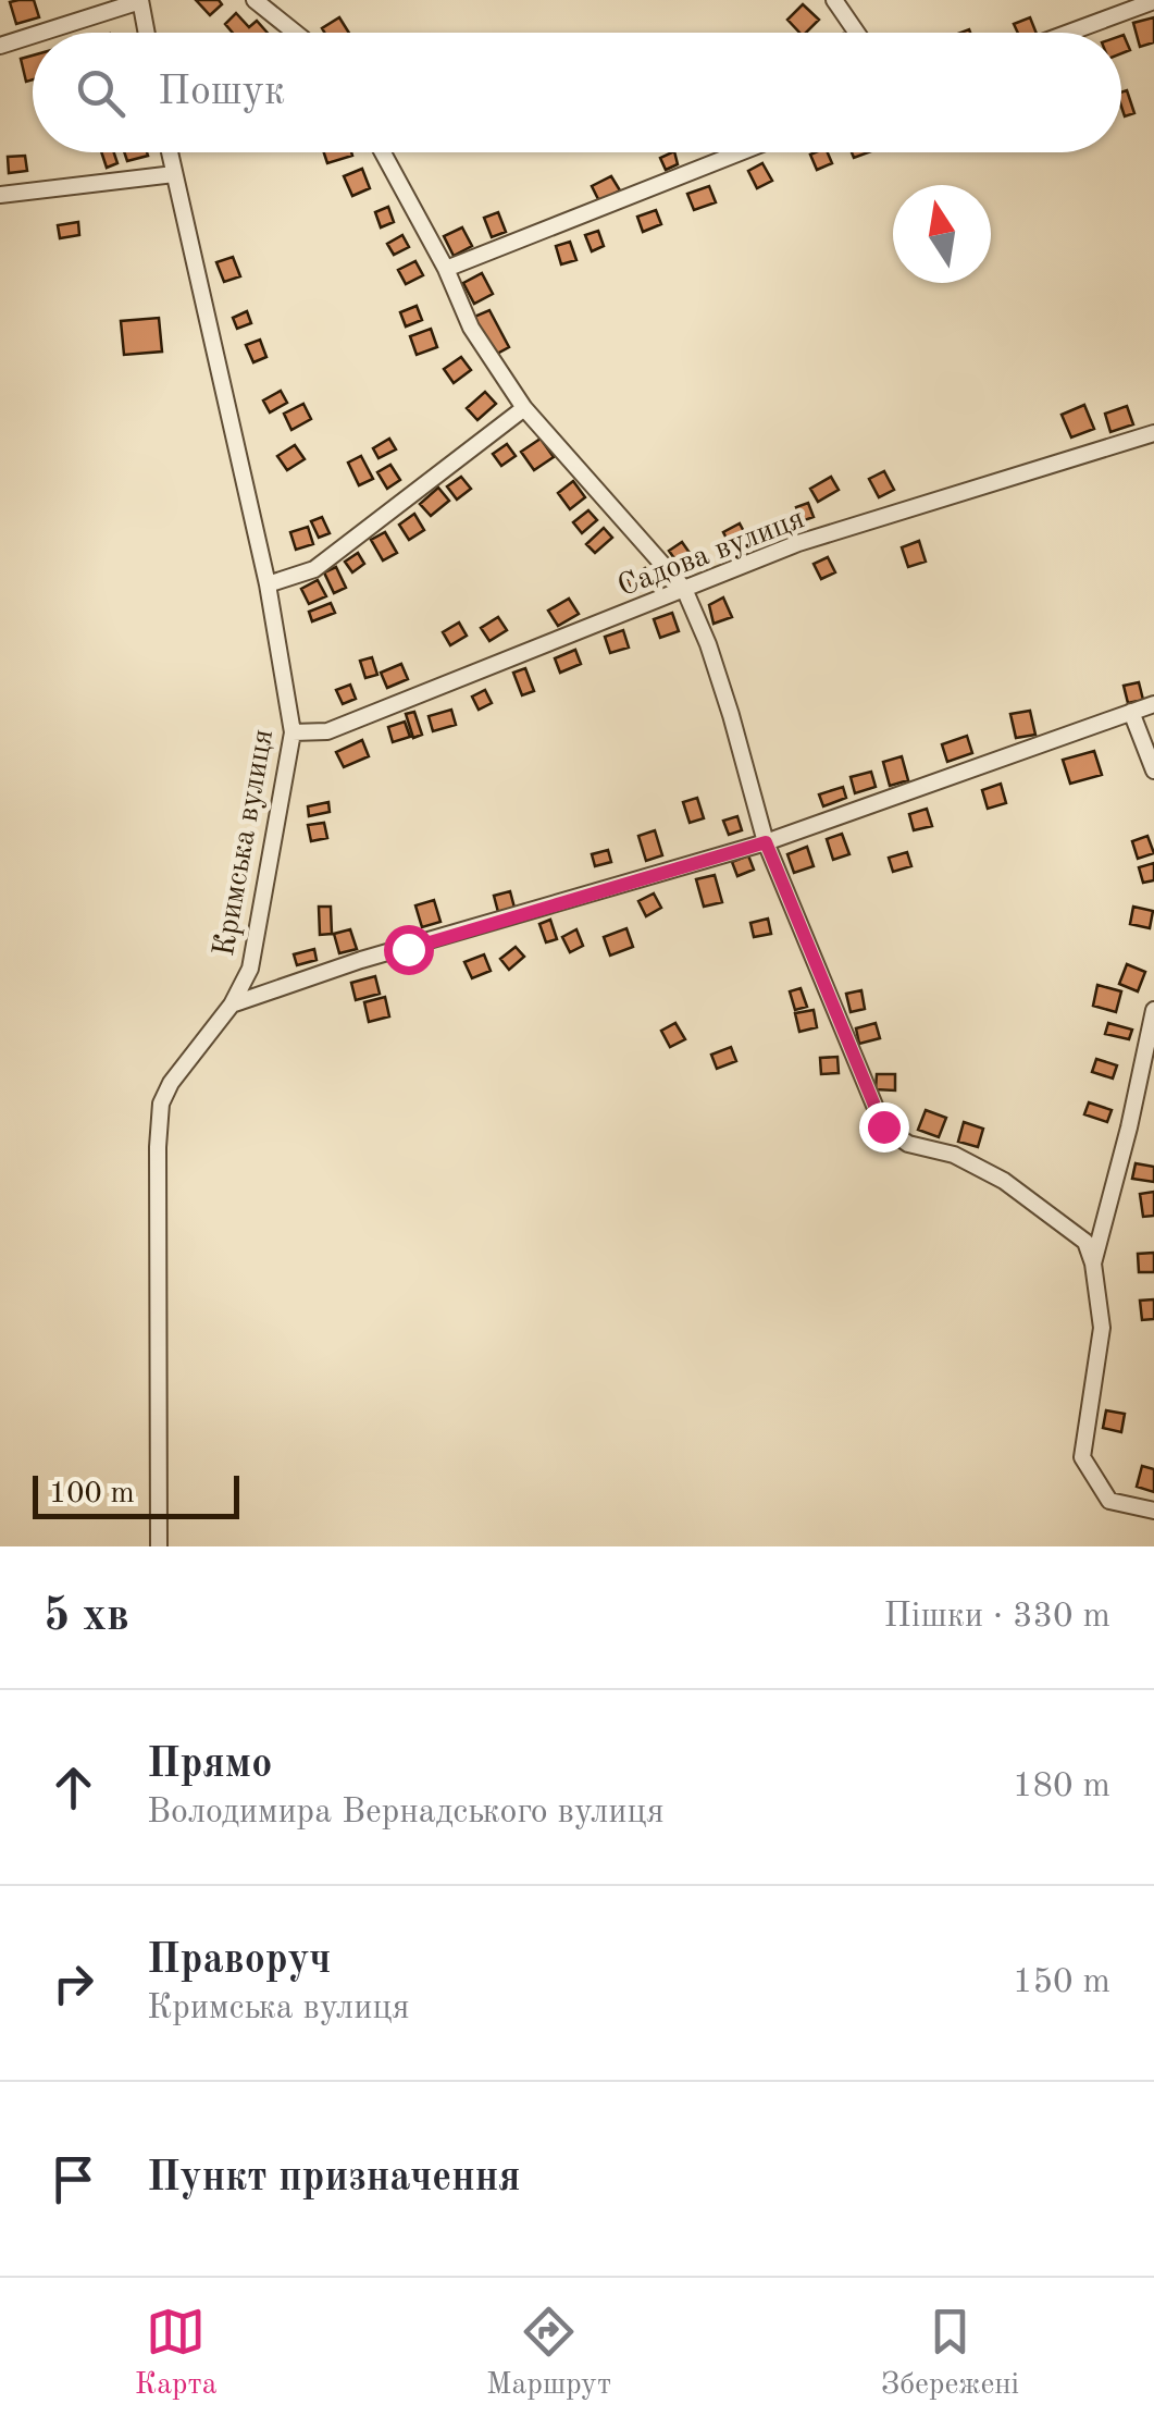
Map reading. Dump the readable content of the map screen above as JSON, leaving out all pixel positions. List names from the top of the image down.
{
  "streets": {
    "street": ["Садова вулиця", "Кримська вулиця"]
  },
  "crossings": [
    ["Садова вулиця", "Кримська вулиця"]
  ],
  "scale_bar": "100 m",
  "north": "top",
  "page": {
    "search": "Пошук",
    "scale": "100 m",
    "heading": ["5 хв", "Пішки · 330 m"],
    "list": [
      ["Прямо", "Володимира Вернадського вулиця", "180 m"],
      ["Праворуч", "Кримська вулиця", "150 m"],
      "Пункт призначення"
    ],
    "nav": ["Карта", "Маршрут", "Збережені"]
  }
}
